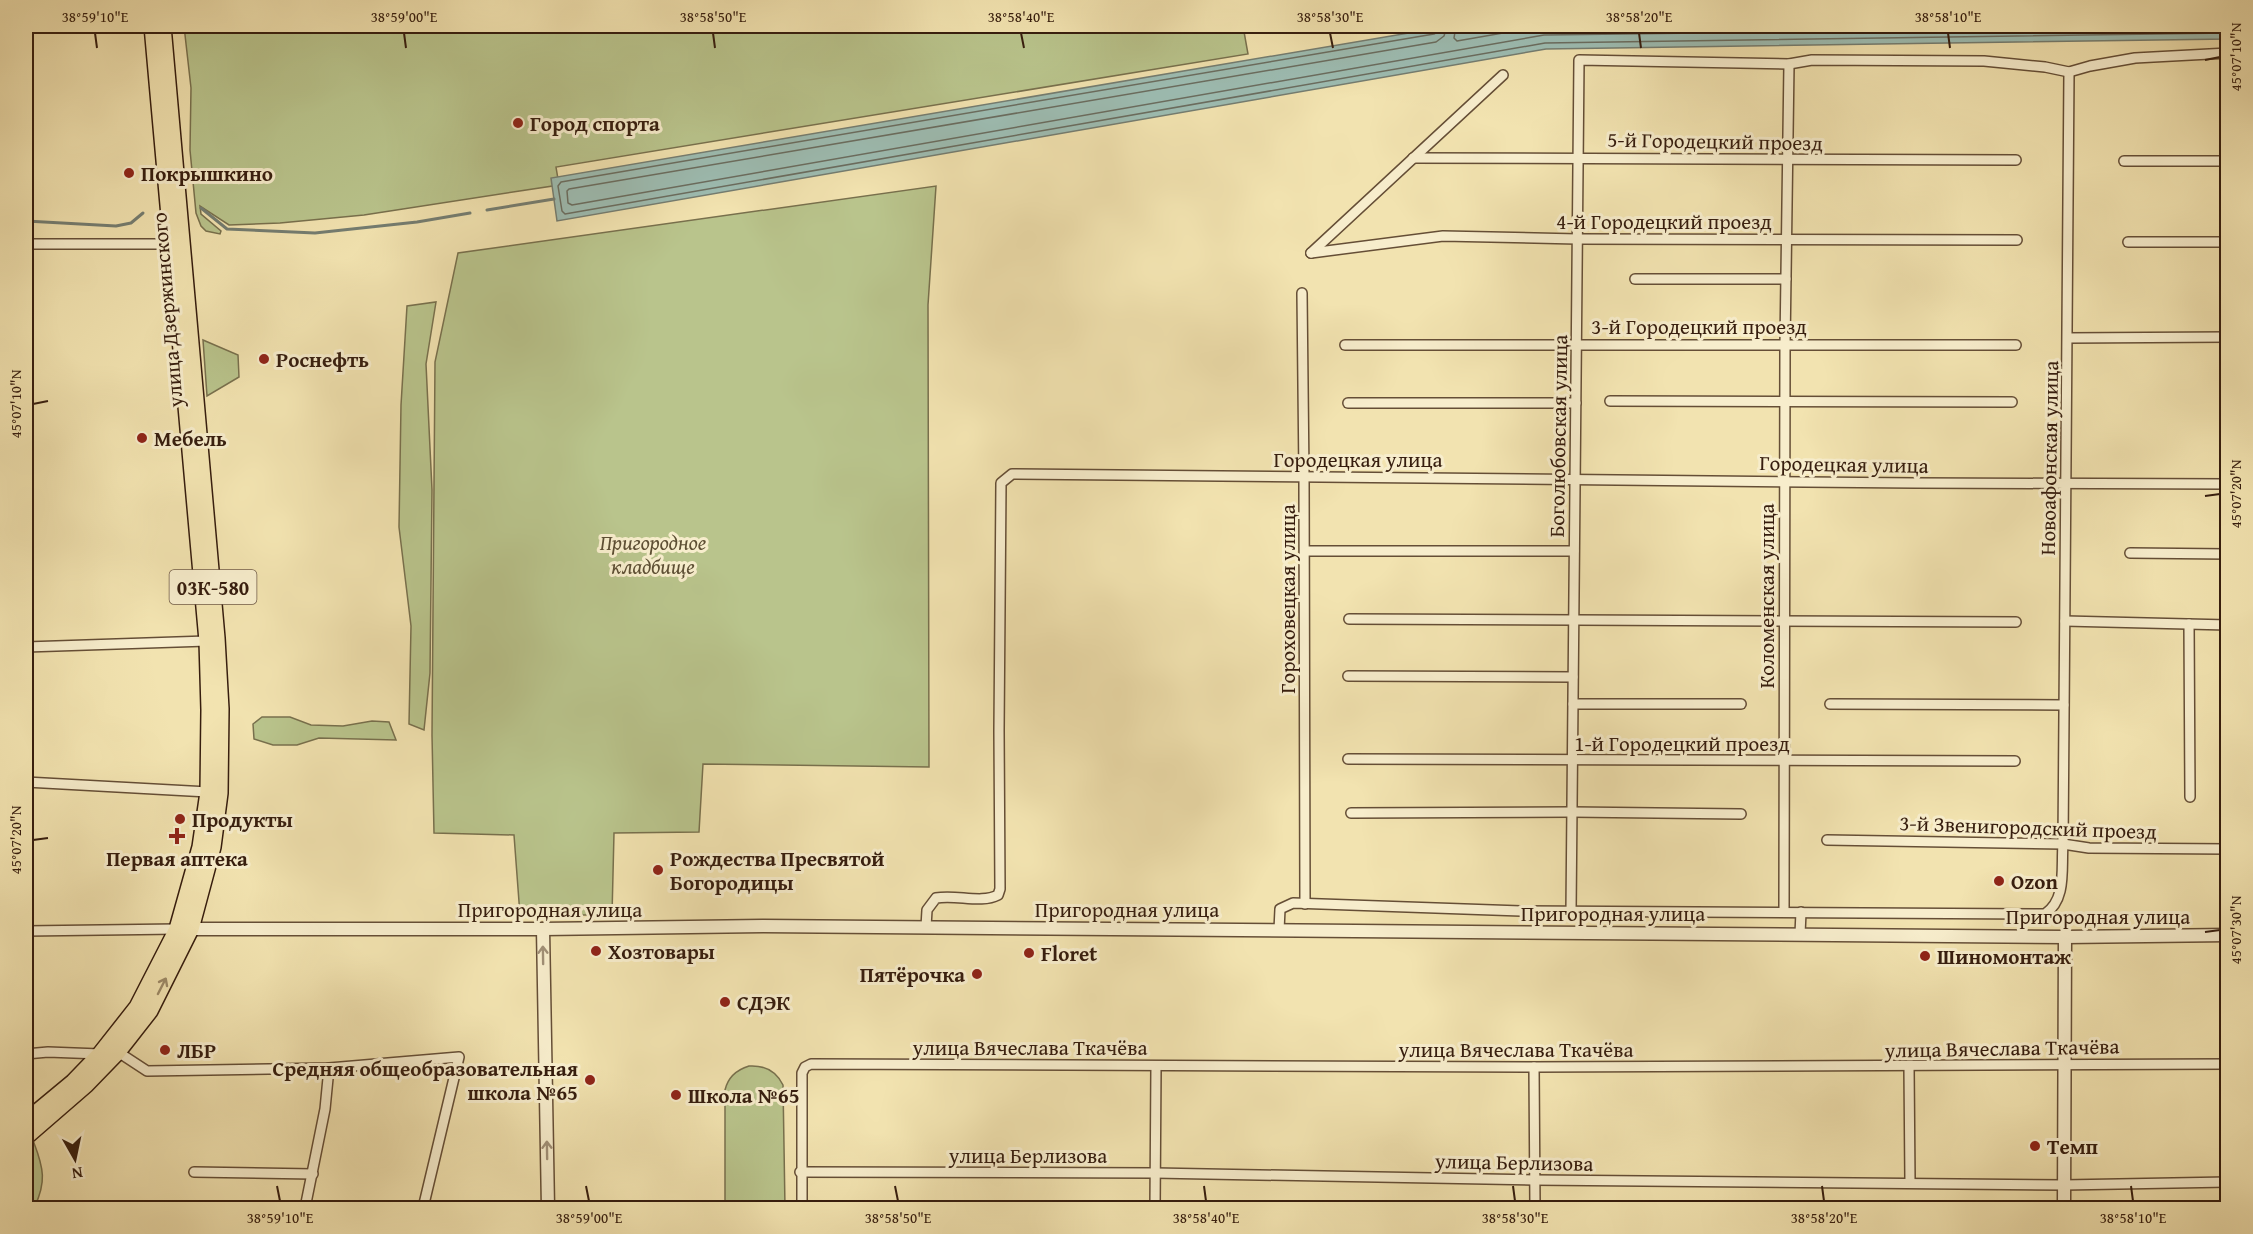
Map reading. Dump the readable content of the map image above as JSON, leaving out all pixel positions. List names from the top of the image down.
{
  "streets": {
    "main road": ["улица Дзержинского", "03К-580"],
    "street": [
      "5-й Городецкий проезд",
      "4-й Городецкий проезд",
      "3-й Городецкий проезд",
      "Боголюбовская улица",
      "Новоафонская улица",
      "Городецкая улица",
      "Коломенская улица",
      "Гороховецкая улица",
      "1-й Городецкий проезд",
      "3-й Звенигородский проезд",
      "Пригородная улица",
      "улица Вячеслава Ткачёва",
      "улица Берлизова"
    ]
  },
  "crossings": [
    ["5-й Городецкий проезд", "4-й Городецкий проезд"],
    ["5-й Городецкий проезд", "Боголюбовская улица"],
    ["5-й Городецкий проезд", "Коломенская улица"],
    ["4-й Городецкий проезд", "Боголюбовская улица"],
    ["4-й Городецкий проезд", "Коломенская улица"],
    ["улица Дзержинского", "Пригородная улица"],
    ["3-й Городецкий проезд", "Боголюбовская улица"],
    ["3-й Городецкий проезд", "Коломенская улица"],
    ["Боголюбовская улица", "Новоафонская улица"],
    ["Боголюбовская улица", "Городецкая улица"],
    ["Боголюбовская улица", "Коломенская улица"],
    ["Боголюбовская улица", "1-й Городецкий проезд"],
    ["Новоафонская улица", "Городецкая улица"],
    ["Новоафонская улица", "Коломенская улица"],
    ["Новоафонская улица", "Гороховецкая улица"],
    ["Новоафонская улица", "3-й Звенигородский проезд"],
    ["Городецкая улица", "Коломенская улица"],
    ["Городецкая улица", "Гороховецкая улица"],
    ["Городецкая улица", "Пригородная улица"],
    ["Коломенская улица", "1-й Городецкий проезд"],
    ["улица Вячеслава Ткачёва", "улица Берлизова"]
  ],
  "parks": ["Пригородное кладбище"],
  "places": {
    "other": [
      "Город спорта",
      "Покрышкино",
      "Роснефть",
      "Мебель",
      "Продукты",
      "Рождества Пресвятой Богородицы",
      "Ozon",
      "Хозтовары",
      "Floret",
      "Шиномонтаж",
      "Пятёрочка",
      "СДЭК",
      "ЛБР",
      "Средняя общеобразовательная школа №65",
      "Школа №65",
      "Темп"
    ],
    "health": ["Первая аптека"]
  },
  "north": "bottom",
  "coordinates": [
    "38°59'10\"E",
    "38°59'00\"E",
    "38°58'50\"E",
    "38°58'40\"E",
    "38°58'30\"E",
    "38°58'20\"E",
    "38°58'10\"E",
    "45°07'10\"N",
    "45°07'20\"N",
    "45°07'30\"N"
  ]
}
